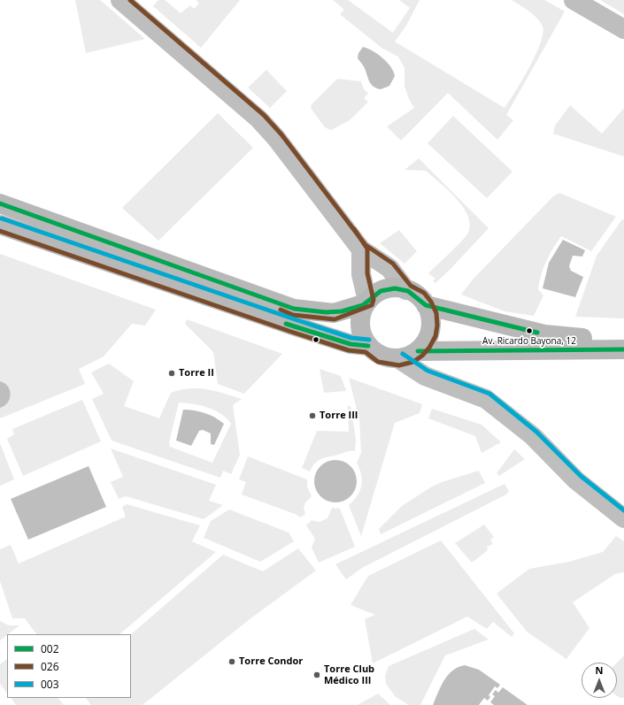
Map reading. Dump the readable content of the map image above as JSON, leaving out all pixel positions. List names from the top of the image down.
{
  "places": [
    "Av. Ricardo Bayona, 12",
    "Torre II",
    "Torre III",
    "Torre Condor",
    "Torre Club Médico III"
  ],
  "lines": ["transit line 026", "transit line 002", "transit line 003"],
  "legend": ["002", "026", "003"],
  "north": "top"
}
